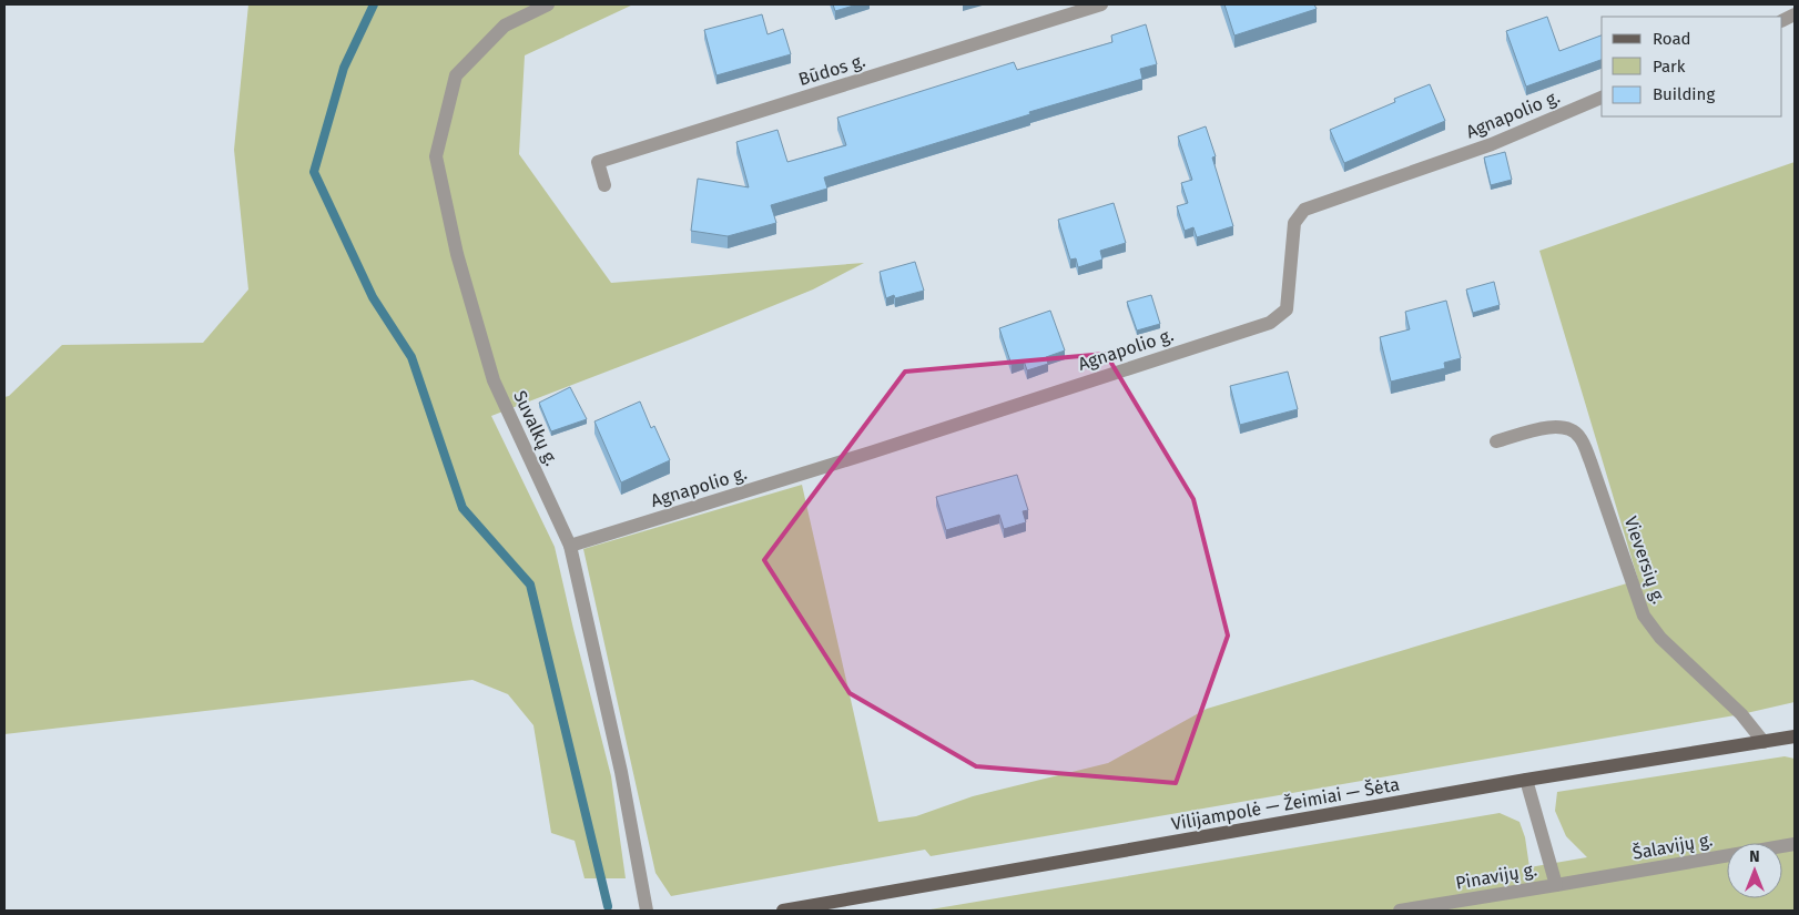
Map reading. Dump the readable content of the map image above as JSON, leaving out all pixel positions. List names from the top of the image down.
{
  "streets": {
    "main road": ["Vilijampolė — Žeimiai — Šėta"],
    "street": [
      "Būdos g.",
      "Agnapolio g.",
      "Suvalkų g.",
      "Vieversių g.",
      "Šalavijų g.",
      "Pinavijų g."
    ]
  },
  "crossings": [
    ["Agnapolio g.", "Suvalkų g."],
    ["Vieversių g.", "Vilijampolė — Žeimiai — Šėta"],
    ["Vilijampolė — Žeimiai — Šėta", "Pinavijų g."],
    ["Šalavijų g.", "Pinavijų g."]
  ],
  "legend": ["Road", "Park", "Building"],
  "north": "top"
}
